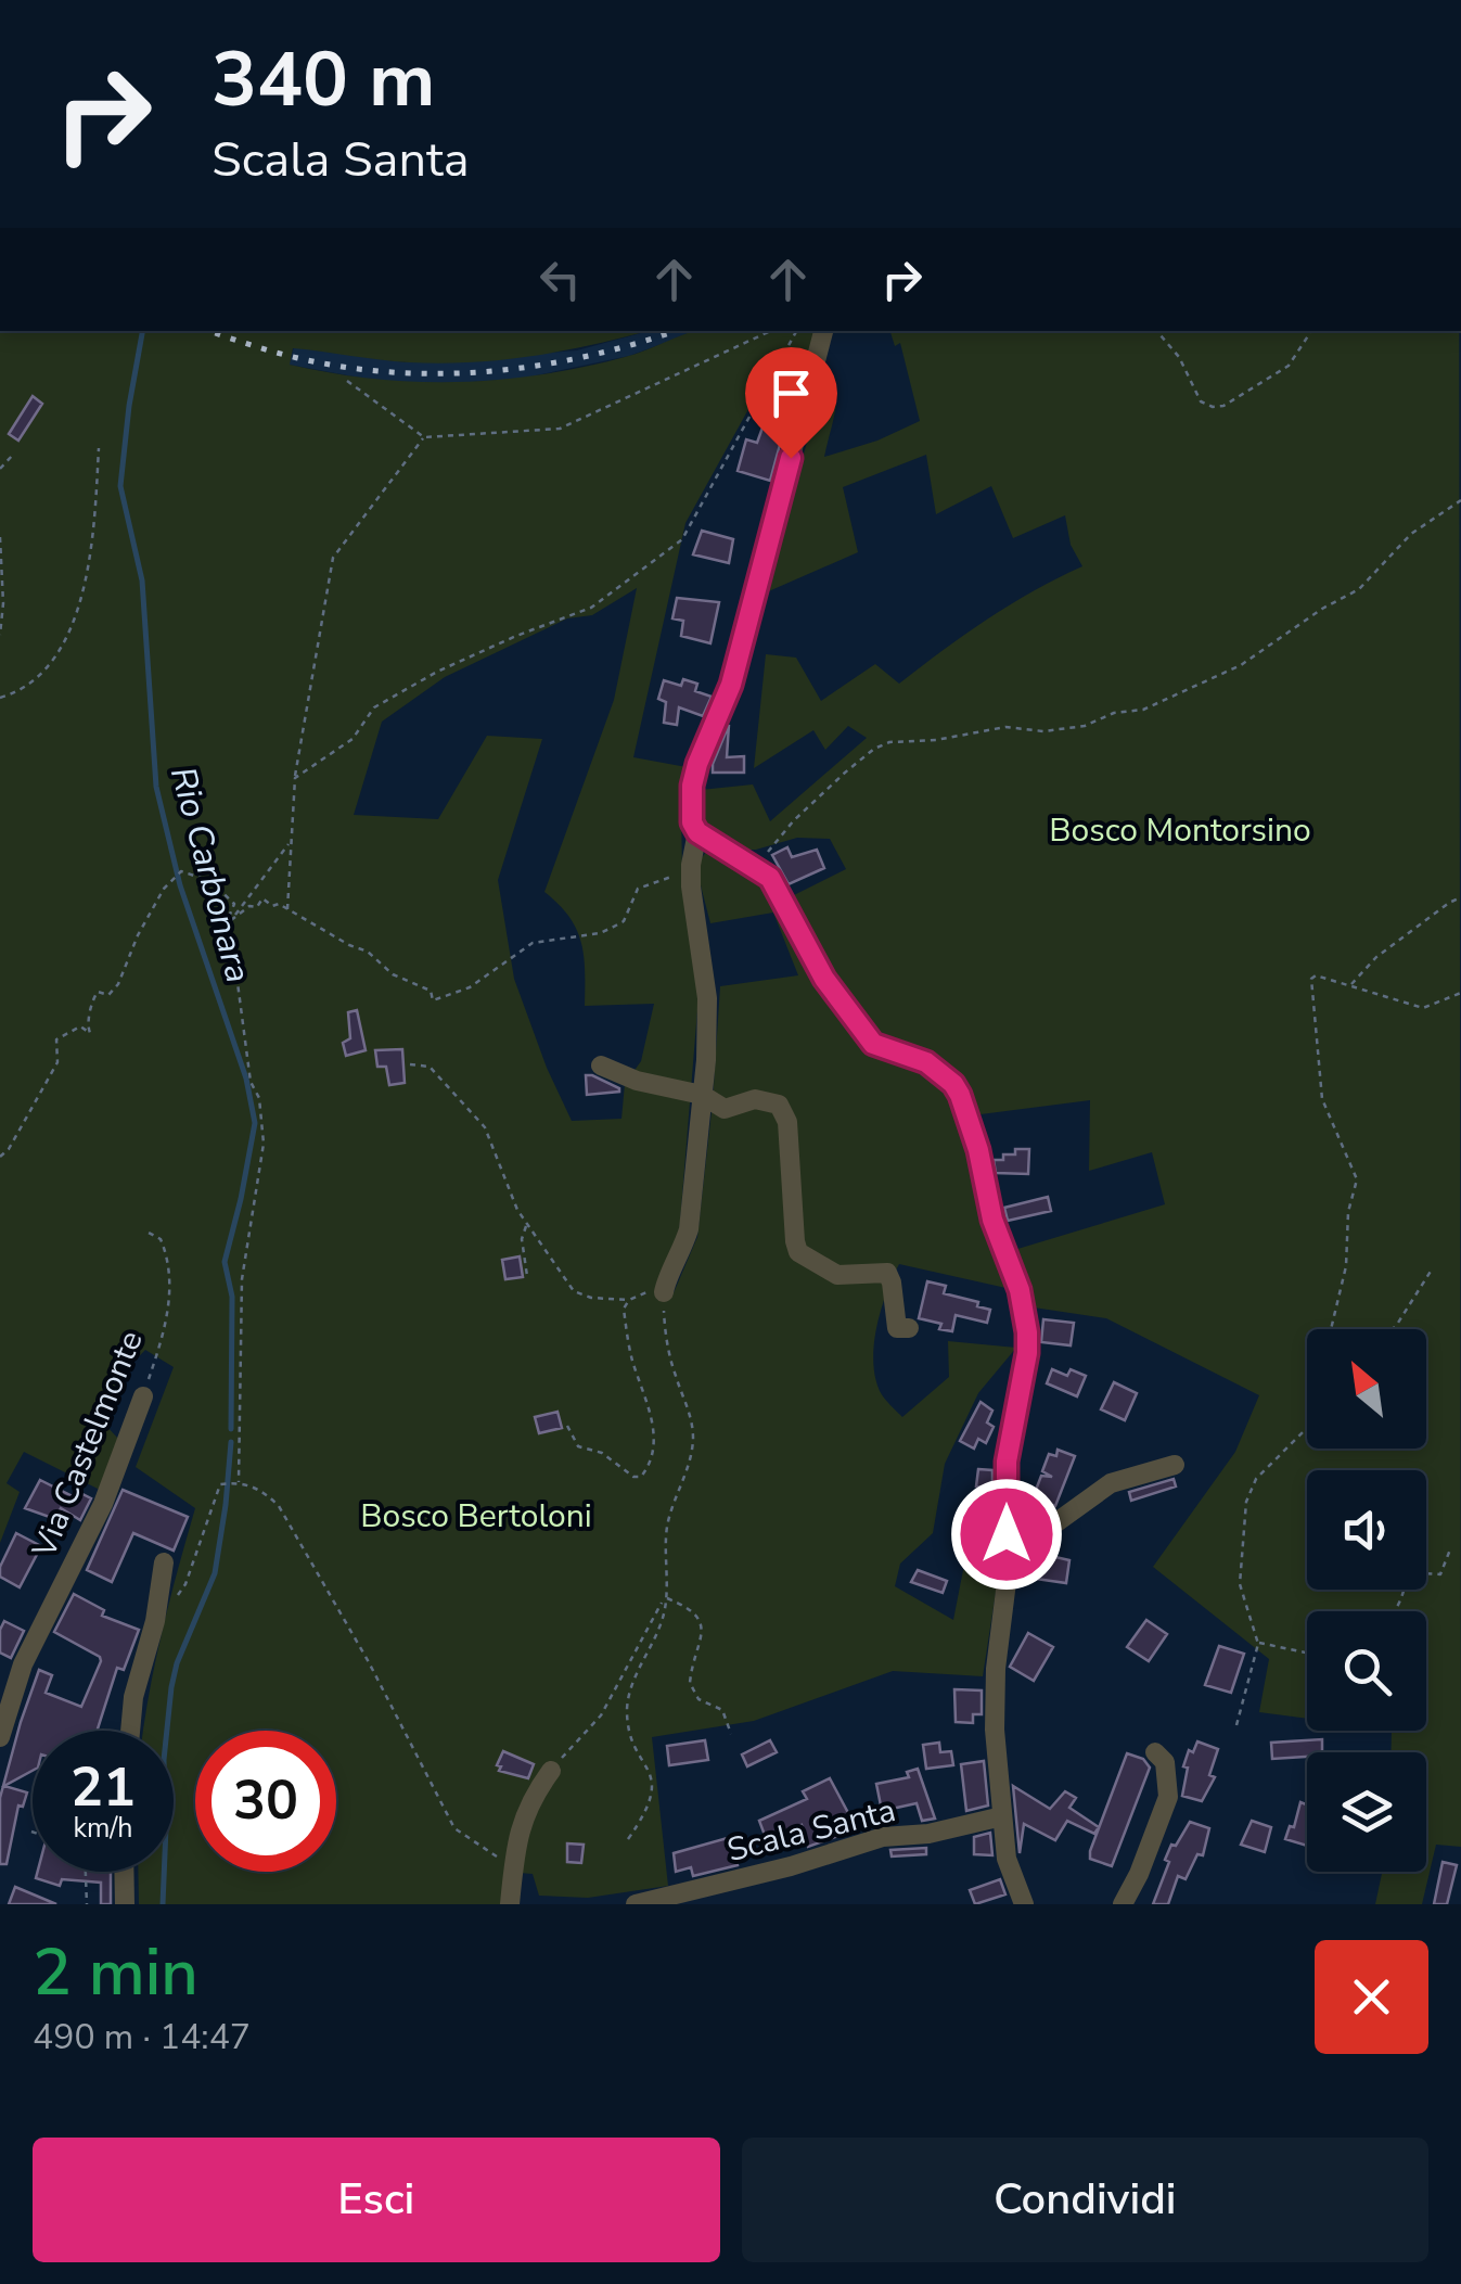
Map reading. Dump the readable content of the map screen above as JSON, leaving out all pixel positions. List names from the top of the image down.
{
  "streets": {
    "street": ["Via Castelmonte", "Scala Santa"]
  },
  "water": ["Rio Carbonara"],
  "parks": ["Bosco Montorsino", "Bosco Bertoloni"],
  "north": "top left",
  "page": {
    "turn": ["340 m", "Scala Santa"],
    "speed": "21 km/h",
    "limit": "30",
    "heading": ["2 min", "490 m · 14:47"],
    "buttons": ["Esci", "Condividi"]
  }
}
